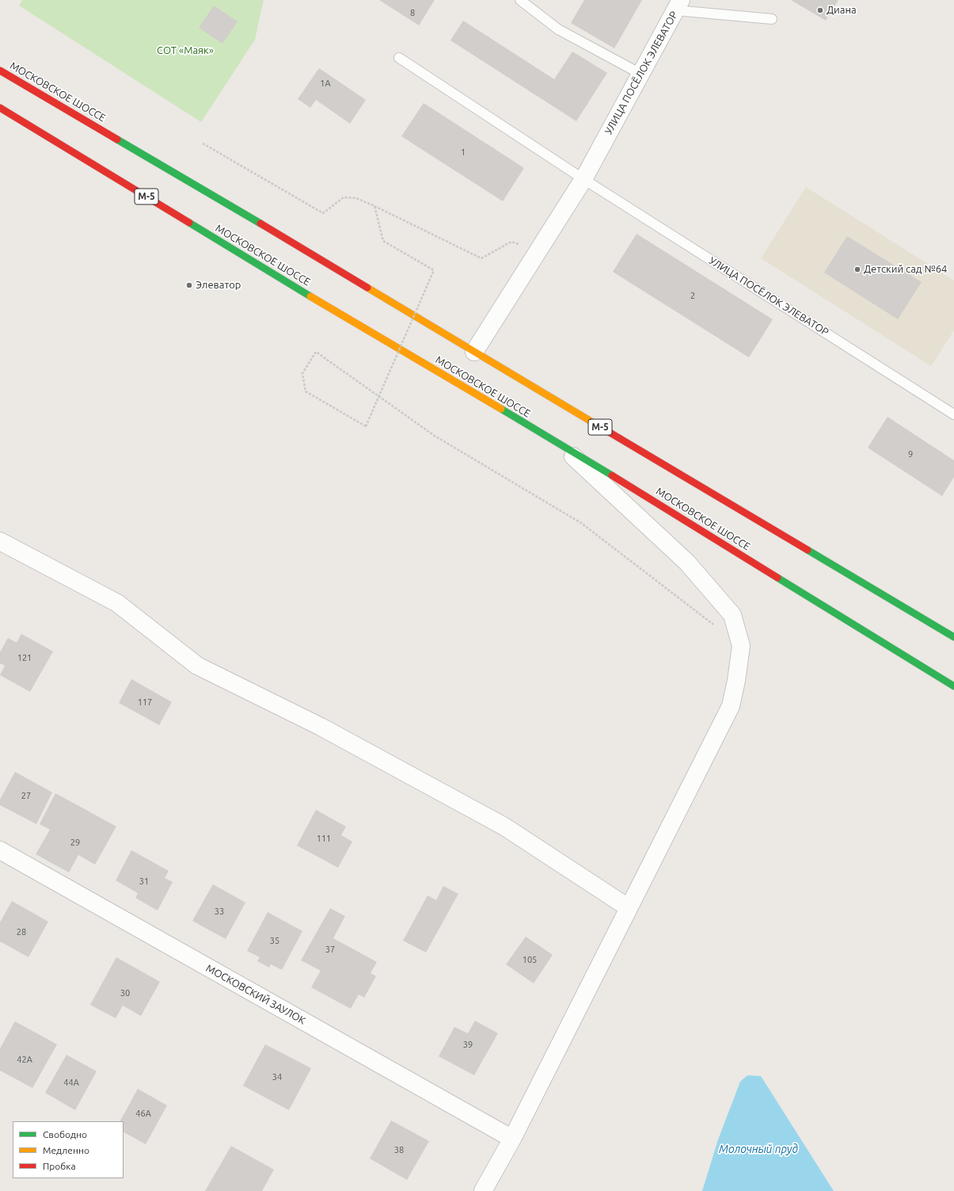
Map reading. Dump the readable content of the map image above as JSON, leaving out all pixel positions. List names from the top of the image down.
{
  "streets": {
    "highway": ["МОСКОВСКОЕ ШОССЕ", "М-5"],
    "street": ["УЛИЦА ПОСЁЛОК ЭЛЕВАТОР", "МОСКОВСКИЙ ЗАУЛОК"]
  },
  "crossings": [
    ["УЛИЦА ПОСЁЛОК ЭЛЕВАТОР", "МОСКОВСКОЕ ШОССЕ"]
  ],
  "water": ["Молочный пруд"],
  "parks": ["СОТ «Маяк»"],
  "places": ["Диана", "Детский сад №64", "Элеватор"],
  "house_numbers": [
    "8",
    "1А",
    "1",
    "2",
    "9",
    "121",
    "117",
    "27",
    "111",
    "29",
    "31",
    "33",
    "28",
    "35",
    "37",
    "105",
    "30",
    "39",
    "42А",
    "34",
    "44А",
    "46А",
    "38"
  ],
  "legend": ["Свободно", "Медленно", "Пробка"]
}
